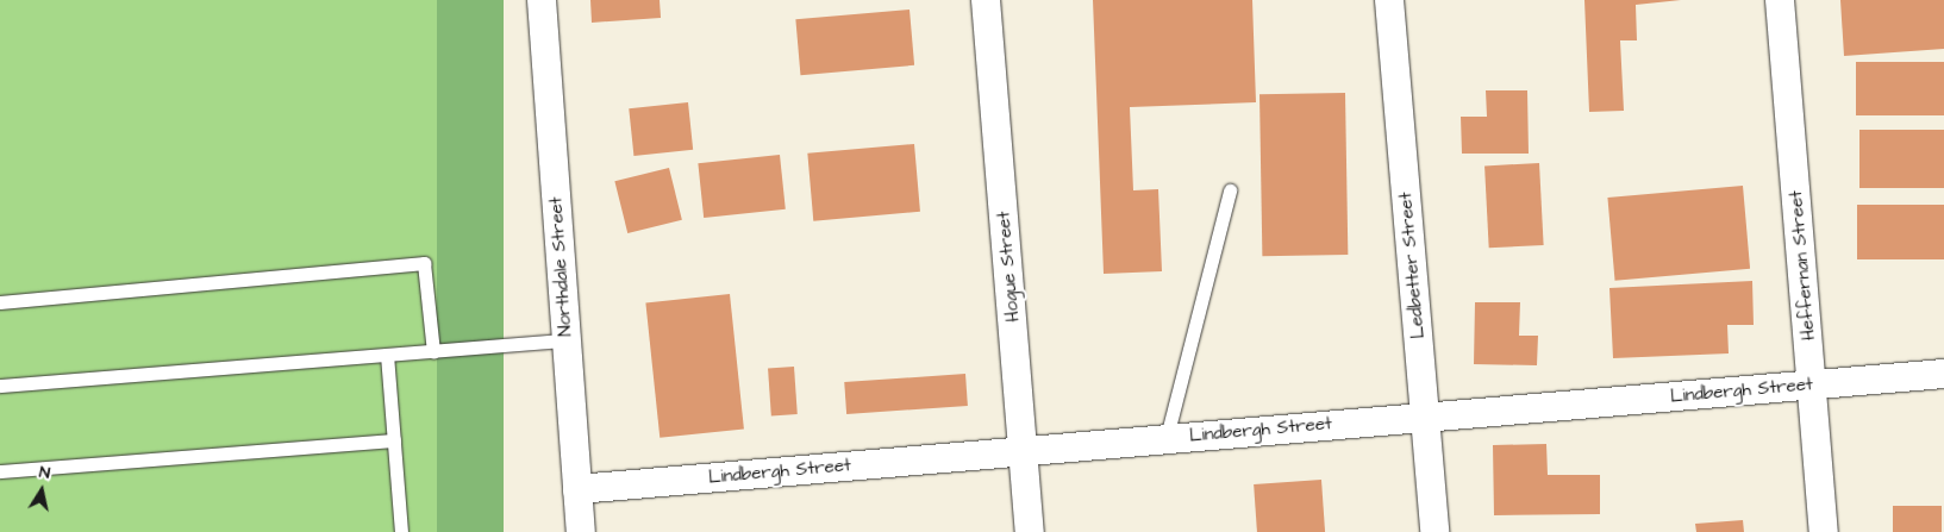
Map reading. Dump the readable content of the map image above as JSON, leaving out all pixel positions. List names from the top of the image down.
{
  "streets": {
    "street": [
      "Ledbetter Street",
      "Heffernan Street",
      "Northdale Street",
      "Hogue Street",
      "Lindbergh Street"
    ]
  },
  "crossings": [
    ["Ledbetter Street", "Lindbergh Street"],
    ["Heffernan Street", "Lindbergh Street"],
    ["Northdale Street", "Lindbergh Street"],
    ["Hogue Street", "Lindbergh Street"]
  ],
  "north": "top"
}
